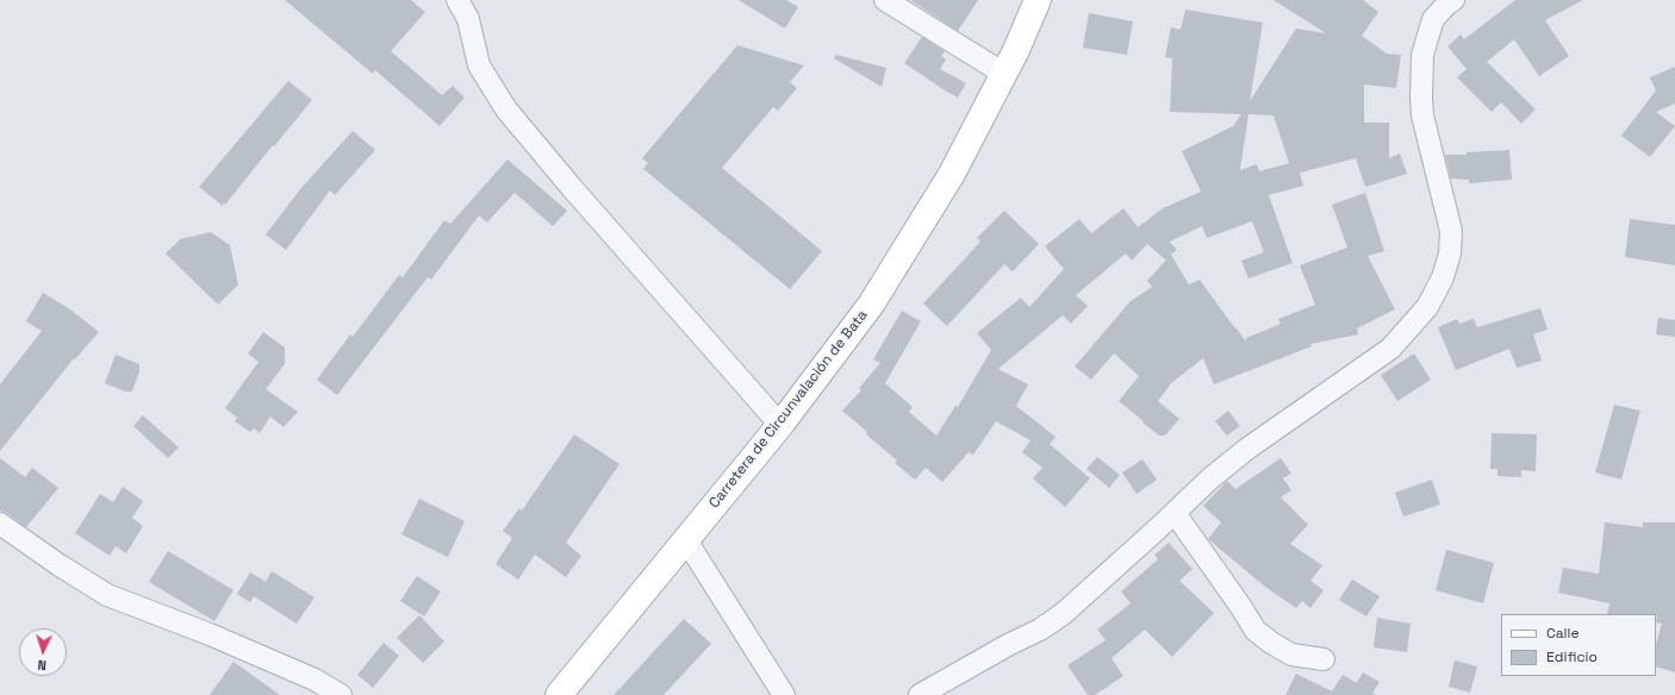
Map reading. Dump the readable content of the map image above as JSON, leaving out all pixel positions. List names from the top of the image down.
{
  "streets": {
    "main road": ["Carretera de Circunvalación de Bata"]
  },
  "legend": ["Calle", "Edificio"],
  "north": "bottom"
}
